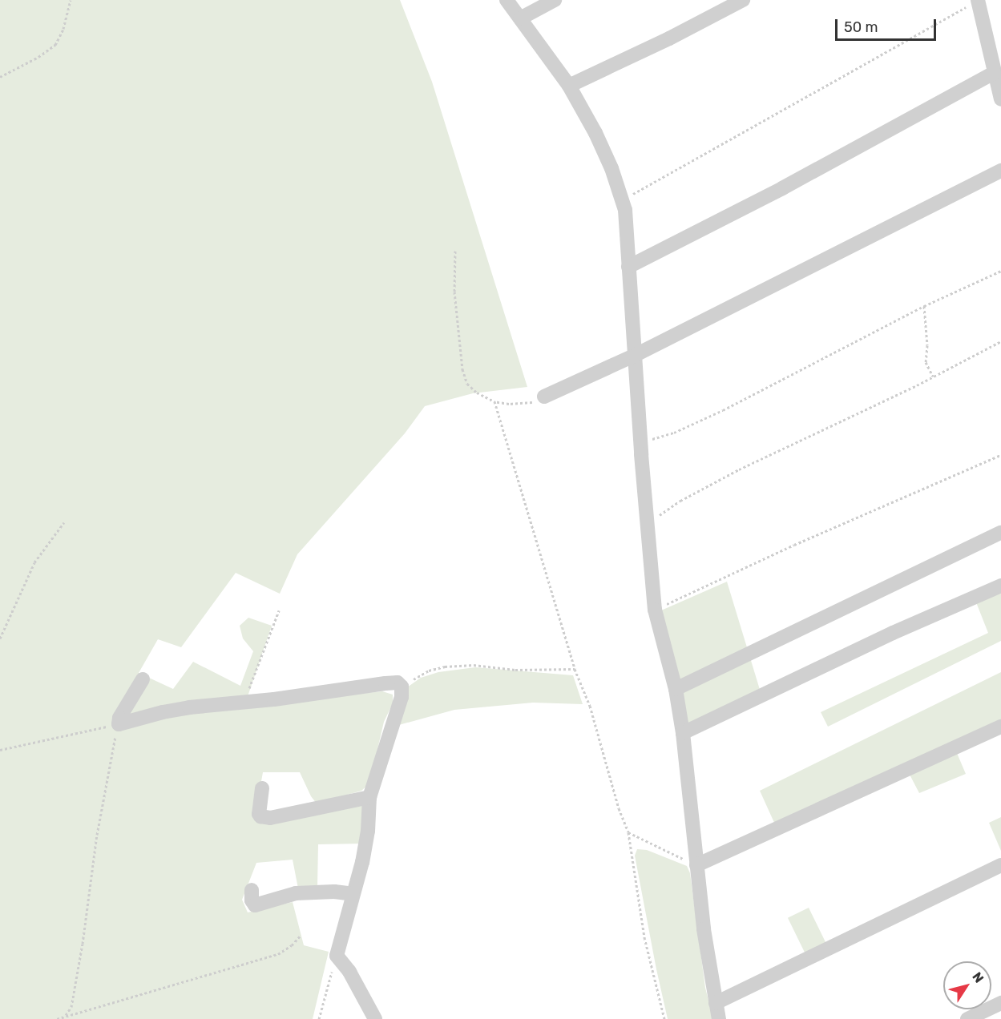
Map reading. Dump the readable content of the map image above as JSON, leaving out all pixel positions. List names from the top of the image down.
{
  "scale_bar": "50 m",
  "north": "top right"
}
